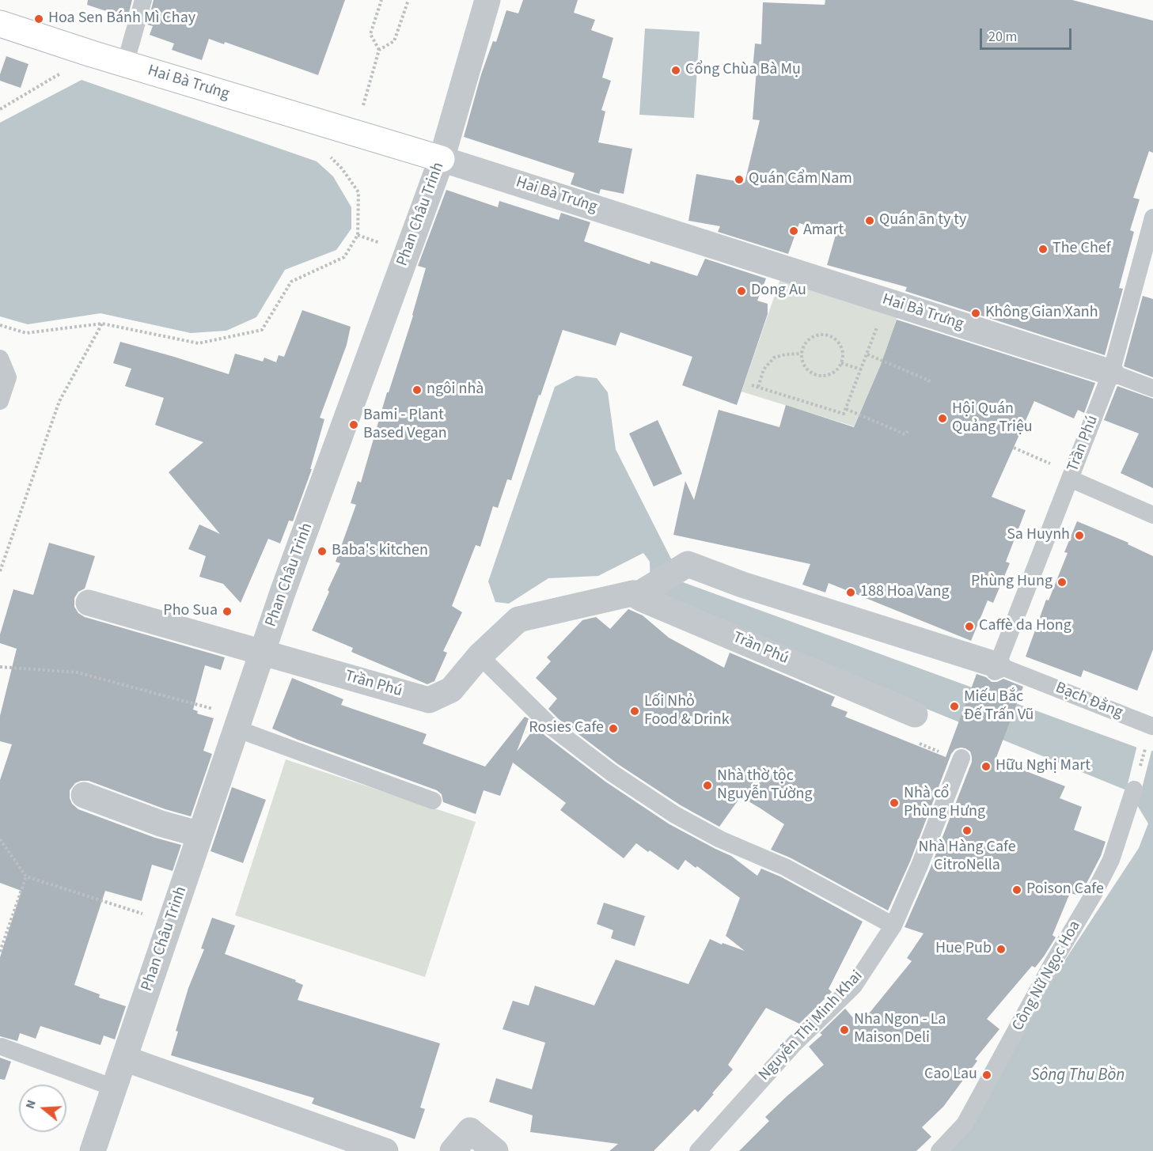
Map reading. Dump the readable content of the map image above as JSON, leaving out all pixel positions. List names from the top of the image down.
{
  "streets": {
    "street": ["Hai Bà Trưng", "Phan Châu Trinh", "Trần Phú"],
    "lane": ["Bạch Đằng", "Công Nữ Ngọc Hoa", "Nguyễn Thị Minh Khai"]
  },
  "crossings": [
    ["Hai Bà Trưng", "Phan Châu Trinh"],
    ["Hai Bà Trưng", "Trần Phú"],
    ["Phan Châu Trinh", "Trần Phú"],
    ["Trần Phú", "Bạch Đằng"]
  ],
  "water": ["Sông Thu Bồn"],
  "places": [
    "Hoa Sen Bánh Mì Chay",
    "Cổng Chùa Bà Mụ",
    "Quán Cẩm Nam",
    "Quán ān ty ty",
    "Amart",
    "The Chef",
    "Dong Au",
    "Không Gian Xanh",
    "ngôi nhà",
    "Hội Quán Quảng Triệu",
    "Bami - Plant Based Vegan",
    "Sa Huynh",
    "Baba's kitchen",
    "Phùng Hung",
    "188 Hoa Vang",
    "Pho Sua",
    "Caffè da Hong",
    "Miếu Bắc Đế Trấn Vũ",
    "Lối Nhỏ Food & Drink",
    "Rosies Cafe",
    "Hữu Nghị Mart",
    "Nhà thờ tộc Nguyễn Tường",
    "Nhà cổ Phùng Hưng",
    "Nhà Hàng Cafe CitroNella",
    "Poison Cafe",
    "Hue Pub",
    "Nha Ngon - La Maison Deli",
    "Cao Lau"
  ],
  "scale_bar": "20 m",
  "north": "left"
}
